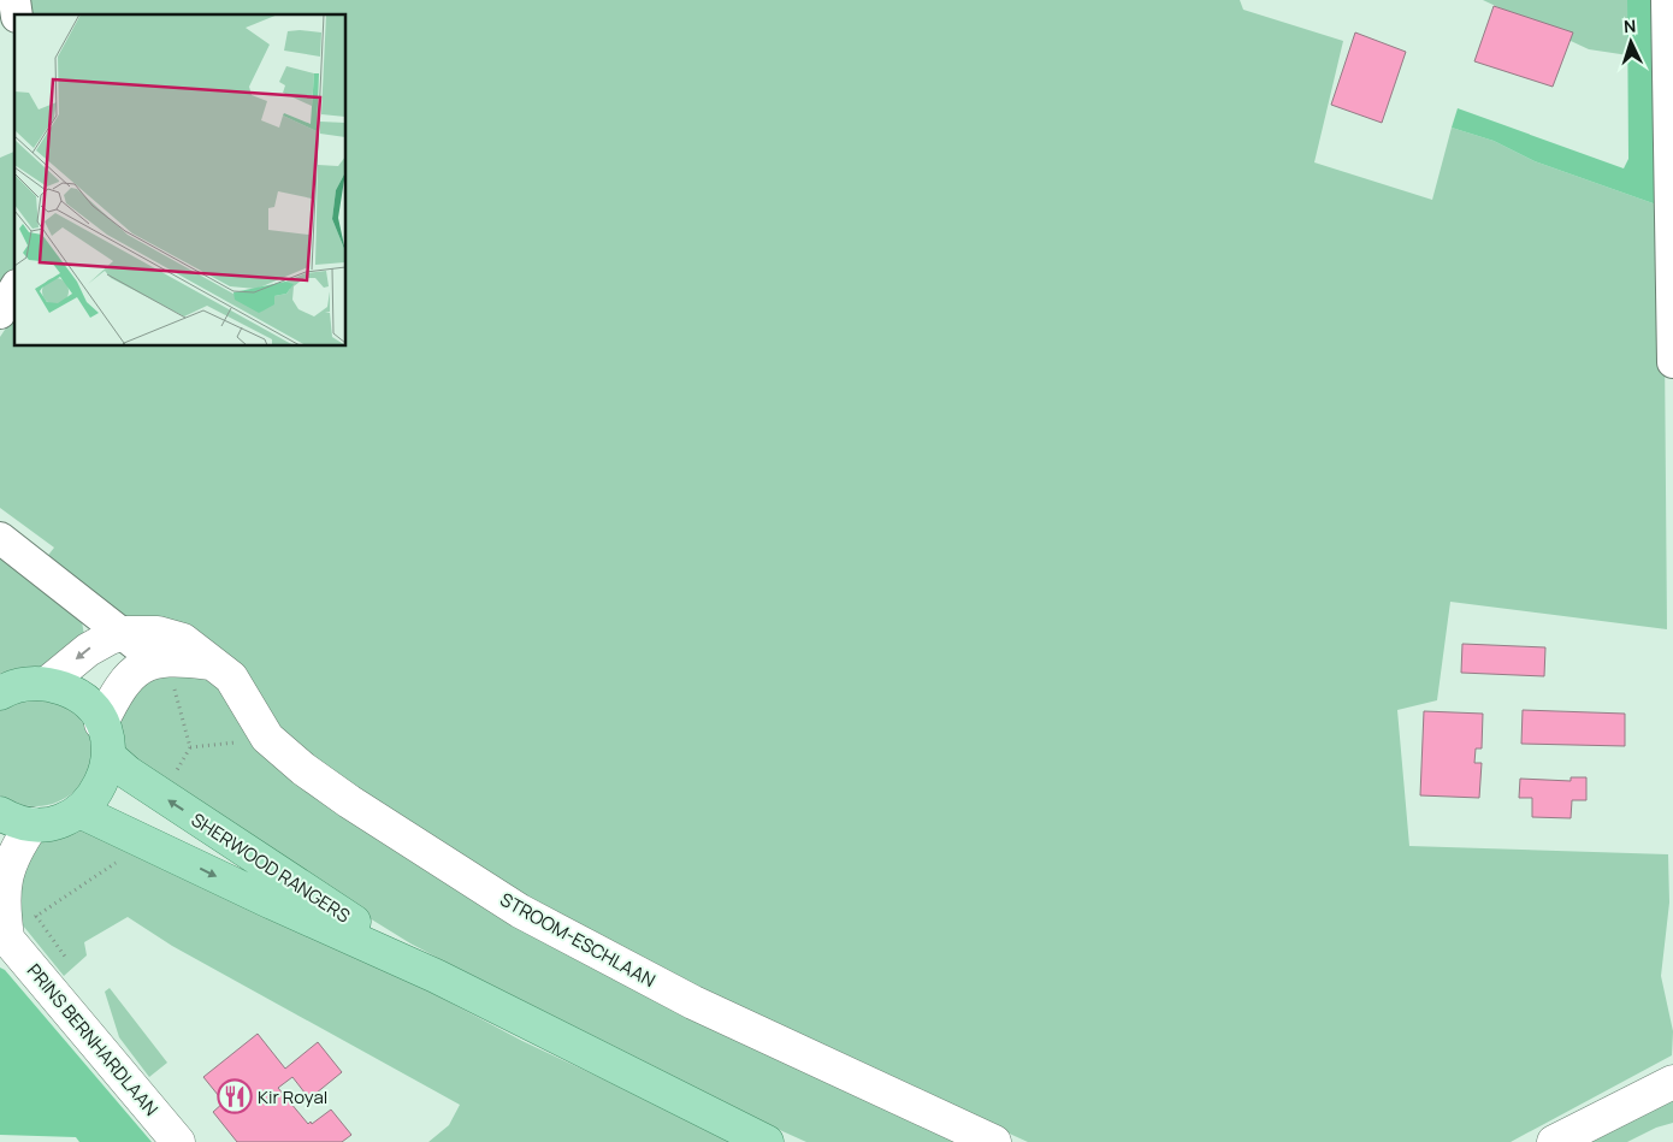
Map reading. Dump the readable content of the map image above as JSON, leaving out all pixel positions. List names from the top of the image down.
{
  "streets": {
    "main road": ["SHERWOOD RANGERS"],
    "street": ["STROOM-ESCHLAAN", "PRINS BERNHARDLAAN"]
  },
  "places": {
    "restaurant": ["Kir Royal"]
  },
  "north": "top"
}
